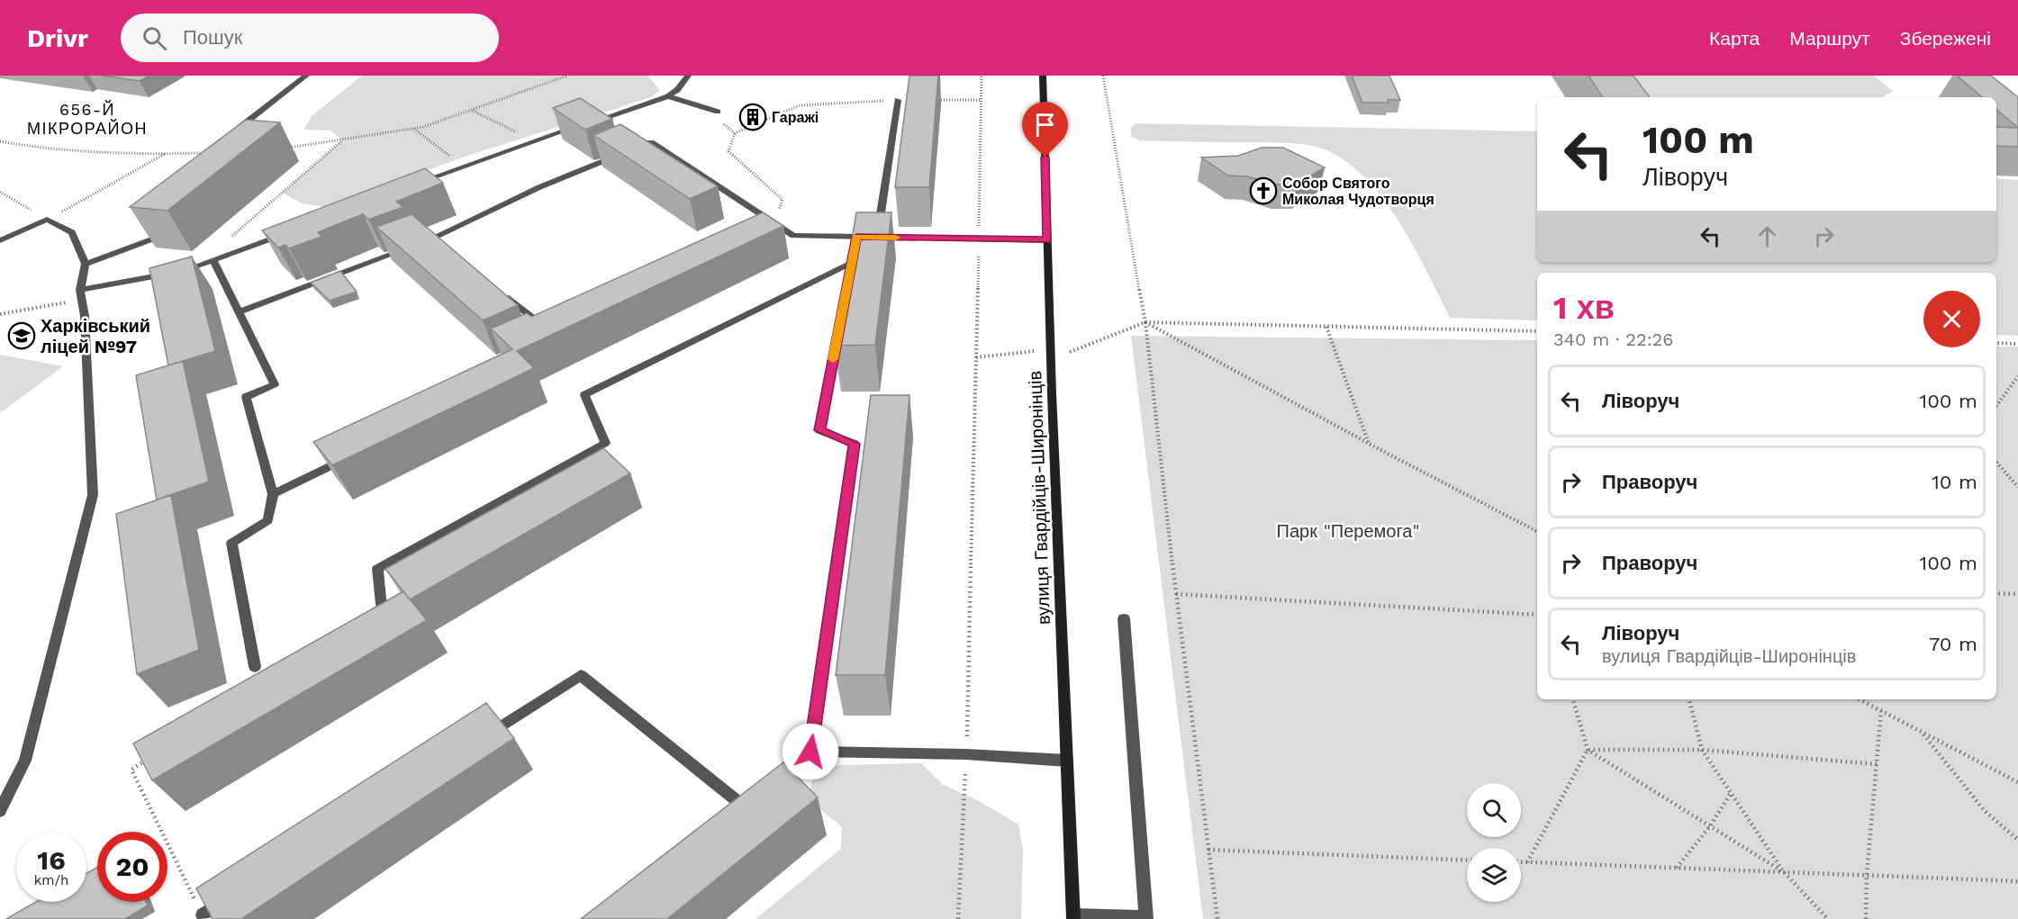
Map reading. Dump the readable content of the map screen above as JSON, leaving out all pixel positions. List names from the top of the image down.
{
  "streets": {
    "main road": ["вулиця Гвардійців-Широнінців"]
  },
  "districts": ["656-Й МІКРОРАЙОН"],
  "parks": ["Парк \"Перемога\""],
  "places": {
    "building": ["Гаражі"],
    "church": ["Собор Святого Миколая Чудотворця"],
    "school or university": ["Харківський ліцей №97"]
  },
  "page": {
    "header": "Drivr",
    "search": "Пошук",
    "nav": ["Карта", "Маршрут", "Збережені"],
    "turn": ["100 m", "Ліворуч"],
    "heading": ["1 хв", "340 m · 22:26"],
    "list": [
      {
        "name": "Ліворуч",
        "value": "100 m"
      },
      {
        "name": "Праворуч",
        "value": "10 m"
      },
      {
        "name": "Праворуч",
        "value": "100 m"
      },
      {
        "name": "Ліворуч",
        "note": "вулиця Гвардійців-Широнінців",
        "value": "70 m"
      }
    ],
    "speed": "16 km/h",
    "limit": "20"
  }
}
